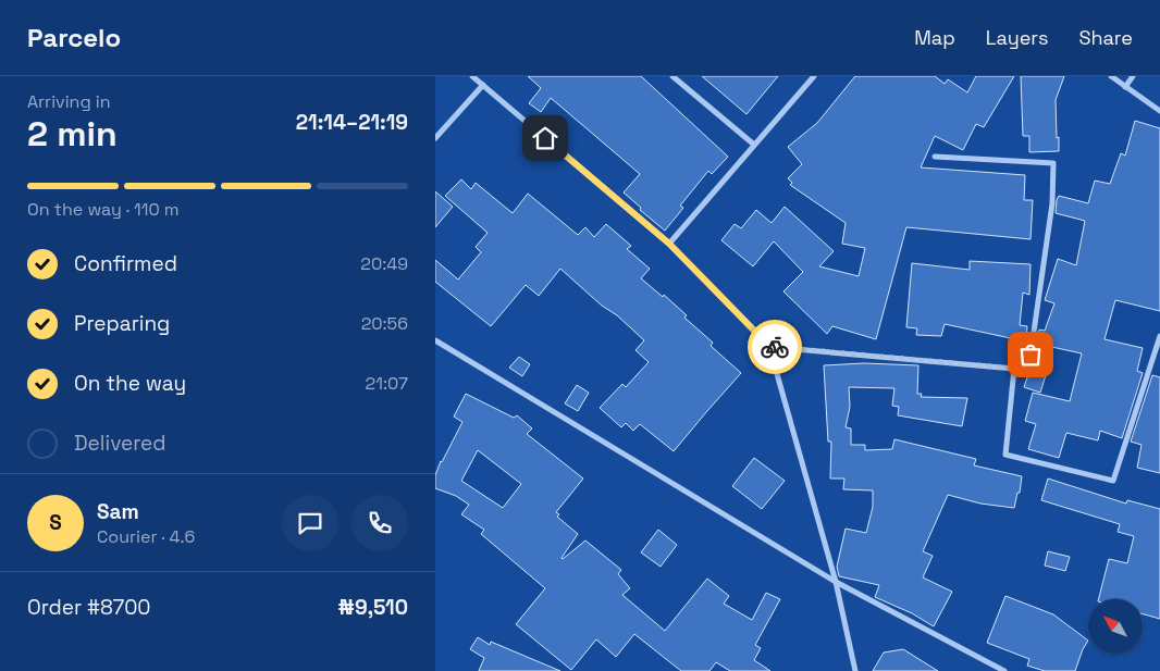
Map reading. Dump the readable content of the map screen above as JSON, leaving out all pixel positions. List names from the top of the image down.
{
  "north": "top left",
  "page": {
    "header": "Parcelo",
    "nav": ["Map", "Layers", "Share"],
    "heading": ["2 min", "Arriving in", "21:14–21:19"],
    "panel": [
      "Sam",
      "Courier · 4.6",
      "Order #8700",
      "₦9,510"
    ],
    "bar": "On the way · 110 m",
    "list": [
      ["Confirmed", "20:49"],
      ["Preparing", "20:56"],
      ["On the way", "21:07"],
      "Delivered"
    ],
    "round": "S"
  }
}
